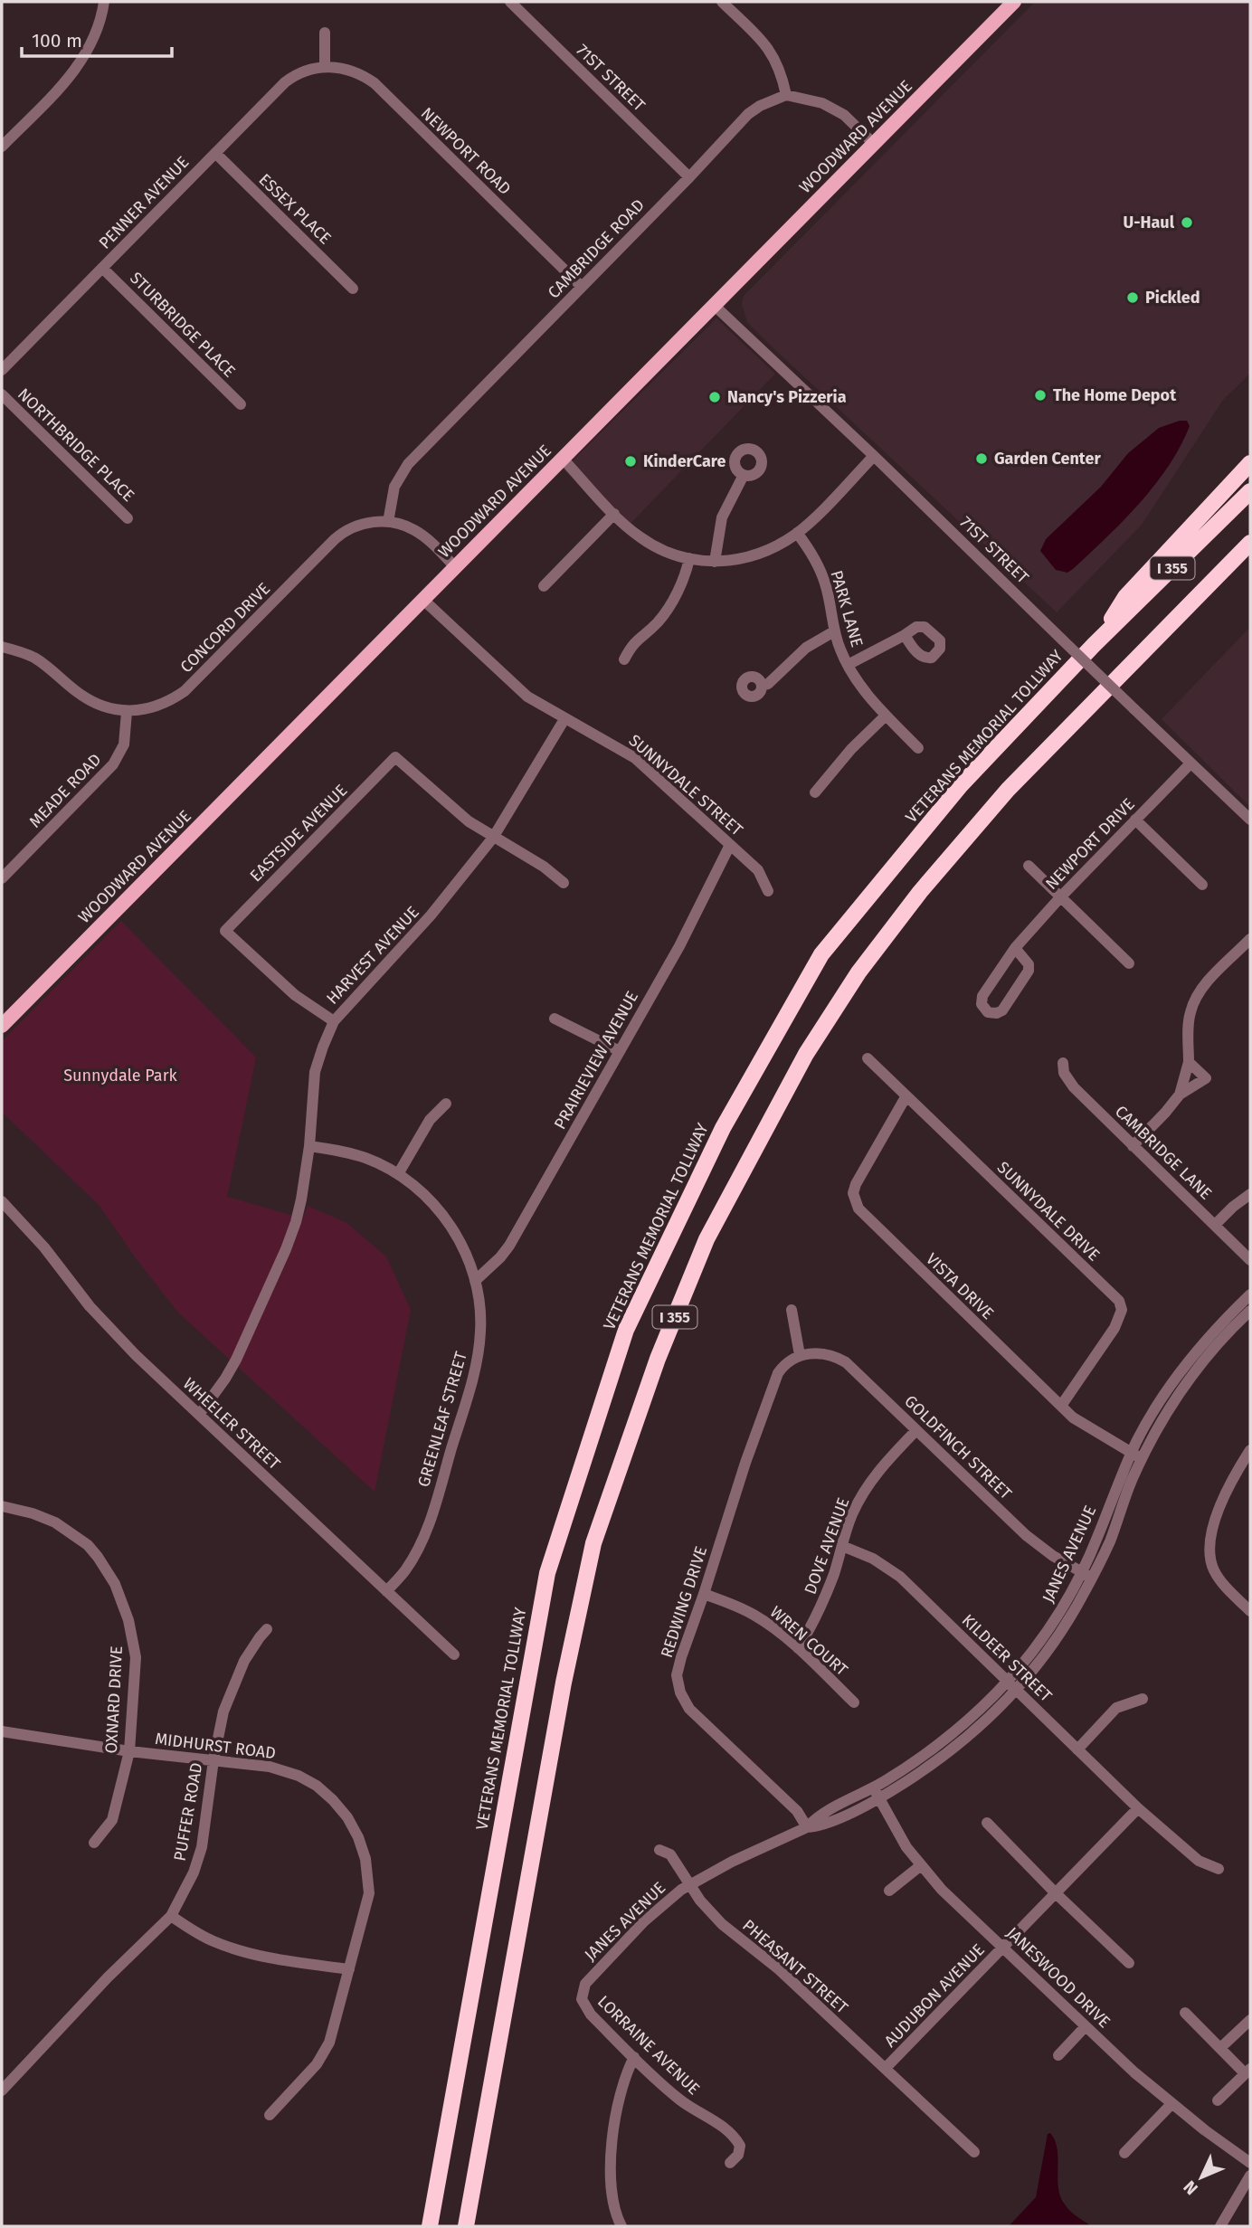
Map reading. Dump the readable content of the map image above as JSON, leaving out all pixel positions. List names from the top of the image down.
{
  "streets": {
    "highway": ["I 355", "VETERANS MEMORIAL TOLLWAY"],
    "main road": ["WOODWARD AVENUE"],
    "street": [
      "71ST STREET",
      "NEWPORT ROAD",
      "PENNER AVENUE",
      "ESSEX PLACE",
      "CAMBRIDGE ROAD",
      "STURBRIDGE PLACE",
      "NORTHBRIDGE PLACE",
      "PARK LANE",
      "CONCORD DRIVE",
      "SUNNYDALE STREET",
      "MEADE ROAD",
      "EASTSIDE AVENUE",
      "NEWPORT DRIVE",
      "HARVEST AVENUE",
      "PRAIRIEVIEW AVENUE",
      "CAMBRIDGE LANE",
      "SUNNYDALE DRIVE",
      "VISTA DRIVE",
      "GREENLEAF STREET",
      "WHEELER STREET",
      "GOLDFINCH STREET",
      "DOVE AVENUE",
      "JANES AVENUE",
      "REDWING DRIVE",
      "WREN COURT",
      "KILDEER STREET",
      "OXNARD DRIVE",
      "MIDHURST ROAD",
      "PUFFER ROAD",
      "PHEASANT STREET",
      "JANESWOOD DRIVE",
      "AUDUBON AVENUE",
      "LORRAINE AVENUE"
    ]
  },
  "crossings": [
    ["71ST STREET", "WOODWARD AVENUE"],
    ["71ST STREET", "CAMBRIDGE ROAD"],
    ["71ST STREET", "NEWPORT DRIVE"],
    ["WOODWARD AVENUE", "CONCORD DRIVE"],
    ["WOODWARD AVENUE", "SUNNYDALE STREET"],
    ["NEWPORT ROAD", "PENNER AVENUE"],
    ["NEWPORT ROAD", "CAMBRIDGE ROAD"],
    ["PENNER AVENUE", "ESSEX PLACE"],
    ["PENNER AVENUE", "STURBRIDGE PLACE"],
    ["CAMBRIDGE ROAD", "CONCORD DRIVE"],
    ["CONCORD DRIVE", "MEADE ROAD"],
    ["SUNNYDALE STREET", "HARVEST AVENUE"],
    ["SUNNYDALE STREET", "PRAIRIEVIEW AVENUE"],
    ["EASTSIDE AVENUE", "HARVEST AVENUE"],
    ["HARVEST AVENUE", "GREENLEAF STREET"],
    ["HARVEST AVENUE", "WHEELER STREET"],
    ["PRAIRIEVIEW AVENUE", "GREENLEAF STREET"],
    ["SUNNYDALE DRIVE", "VISTA DRIVE"],
    ["VISTA DRIVE", "JANES AVENUE"],
    ["GREENLEAF STREET", "WHEELER STREET"],
    ["GOLDFINCH STREET", "DOVE AVENUE"],
    ["GOLDFINCH STREET", "JANES AVENUE"],
    ["GOLDFINCH STREET", "REDWING DRIVE"],
    ["DOVE AVENUE", "WREN COURT"],
    ["DOVE AVENUE", "KILDEER STREET"],
    ["JANES AVENUE", "REDWING DRIVE"],
    ["JANES AVENUE", "KILDEER STREET"],
    ["JANES AVENUE", "PHEASANT STREET"],
    ["JANES AVENUE", "JANESWOOD DRIVE"],
    ["JANES AVENUE", "LORRAINE AVENUE"],
    ["REDWING DRIVE", "WREN COURT"],
    ["KILDEER STREET", "AUDUBON AVENUE"],
    ["OXNARD DRIVE", "MIDHURST ROAD"],
    ["MIDHURST ROAD", "PUFFER ROAD"],
    ["PHEASANT STREET", "AUDUBON AVENUE"],
    ["JANESWOOD DRIVE", "AUDUBON AVENUE"]
  ],
  "parks": ["Sunnydale Park"],
  "places": [
    "U-Haul",
    "Pickled",
    "The Home Depot",
    "Nancy's Pizzeria",
    "Garden Center",
    "KinderCare"
  ],
  "scale_bar": "100 m",
  "north": "bottom left"
}
